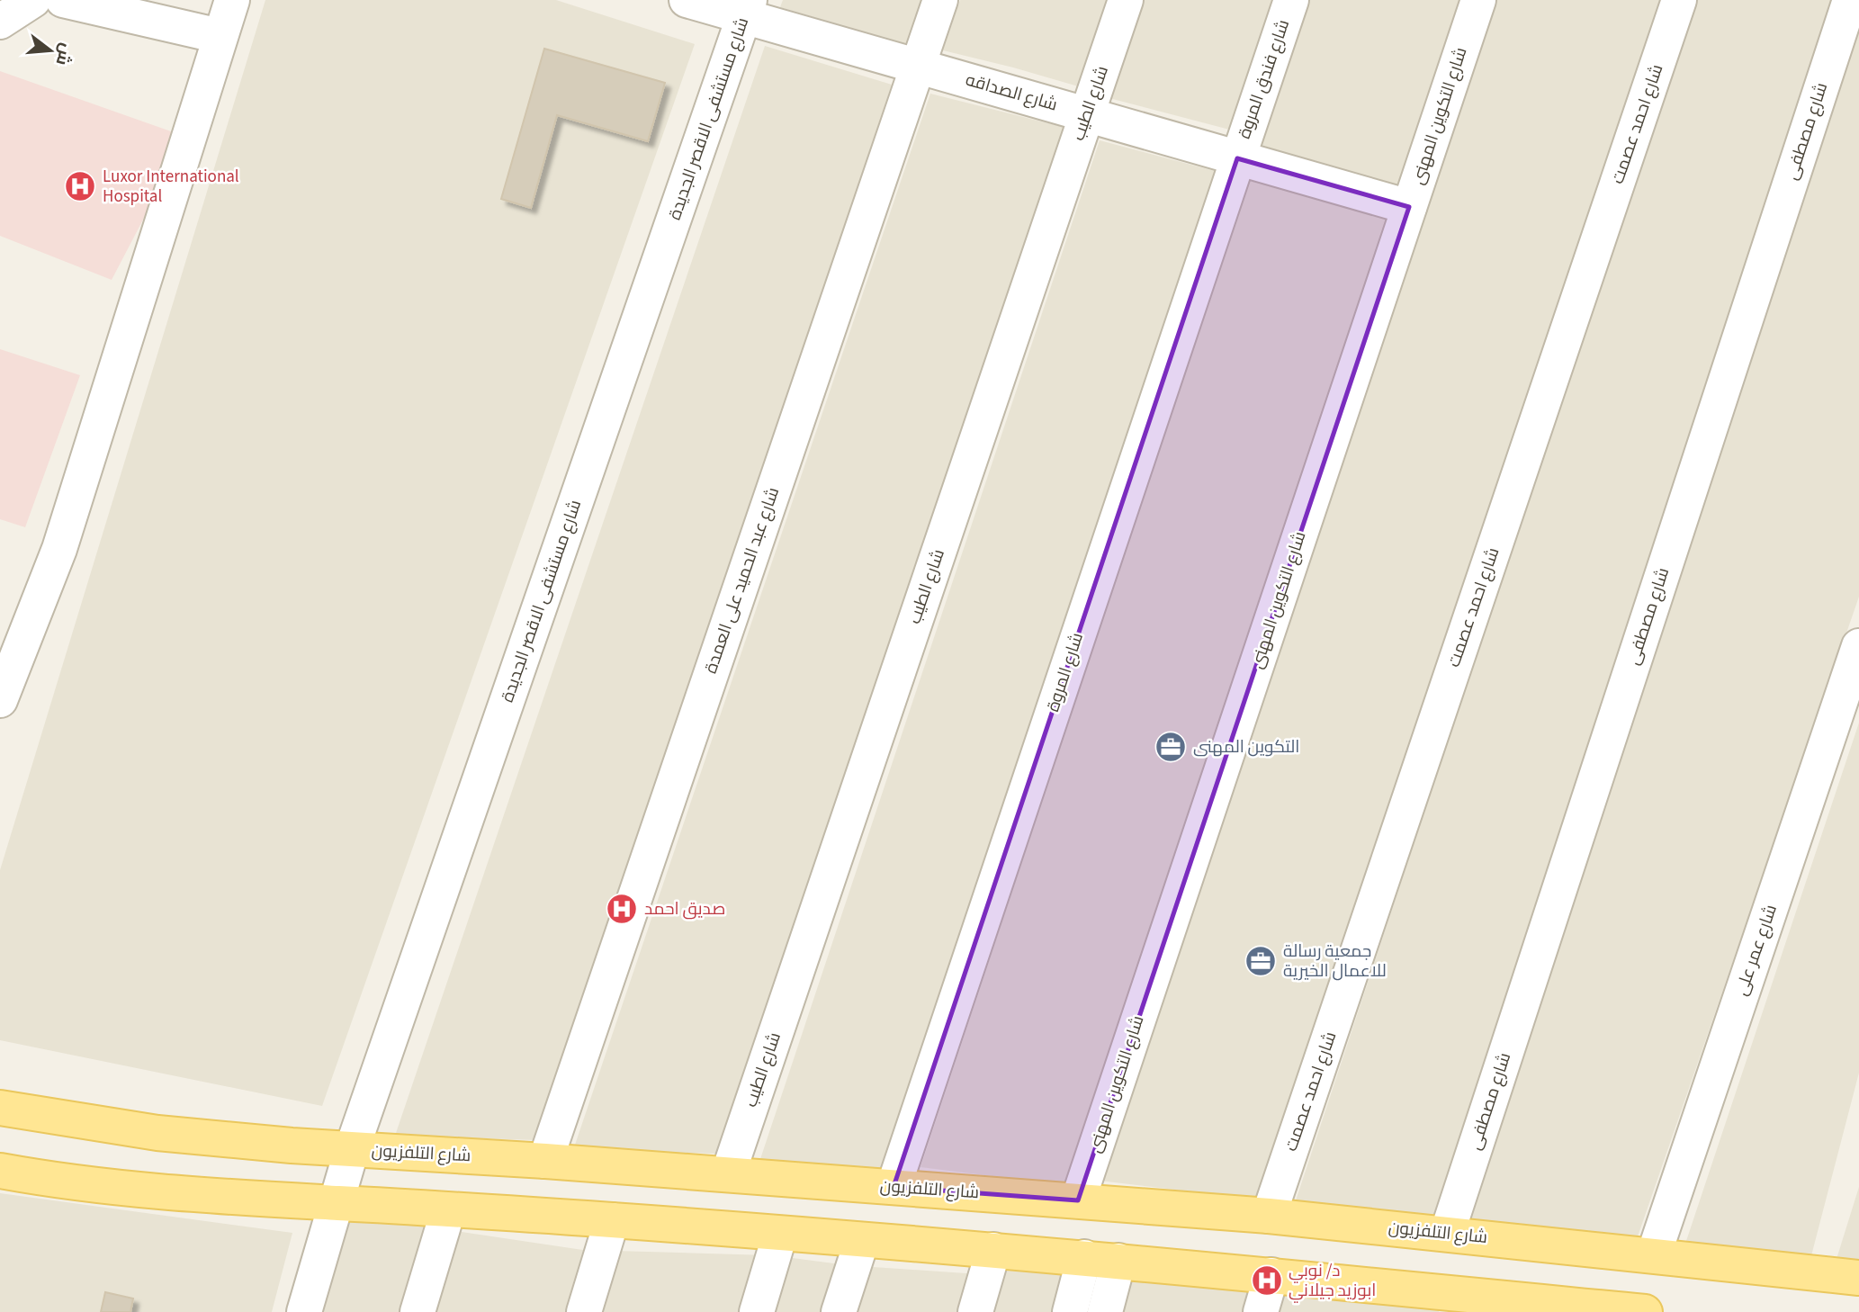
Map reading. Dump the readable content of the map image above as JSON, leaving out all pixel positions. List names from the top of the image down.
{
  "streets": {
    "main road": ["شارع التلفزيون"],
    "street": [
      "شارع فندق المروة",
      "شارع الصداقه",
      "شارع الطيب",
      "شارع التكوين المهنى",
      "شارع مستشفى الاقصر الجديدة",
      "شارع احمد عصمت",
      "شارع مصطفى",
      "شارع عبد الحميد على العمدة",
      "شارع المروة",
      "شارع عمر على"
    ]
  },
  "crossings": [
    ["شارع فندق المروة", "شارع الصداقه"],
    ["شارع فندق المروة", "شارع المروة"],
    ["شارع الصداقه", "شارع الطيب"],
    ["شارع الصداقه", "شارع التكوين المهنى"],
    ["شارع الصداقه", "شارع مستشفى الاقصر الجديدة"],
    ["شارع الصداقه", "شارع عبد الحميد على العمدة"],
    ["شارع الصداقه", "شارع المروة"],
    ["شارع الطيب", "شارع التلفزيون"],
    ["شارع التكوين المهنى", "شارع التلفزيون"],
    ["شارع مستشفى الاقصر الجديدة", "شارع التلفزيون"],
    ["شارع احمد عصمت", "شارع التلفزيون"],
    ["شارع مصطفى", "شارع التلفزيون"],
    ["شارع عبد الحميد على العمدة", "شارع التلفزيون"],
    ["شارع المروة", "شارع التلفزيون"],
    ["شارع عمر على", "شارع التلفزيون"]
  ],
  "places": {
    "hospital": ["Luxor International Hospital", "صديق احمد", "د/ نوبي ابوزيد جيلاني"],
    "office": ["التكوين المهنى", "جمعية رسالة للاعمال الخيرية"]
  },
  "north": "right"
}
